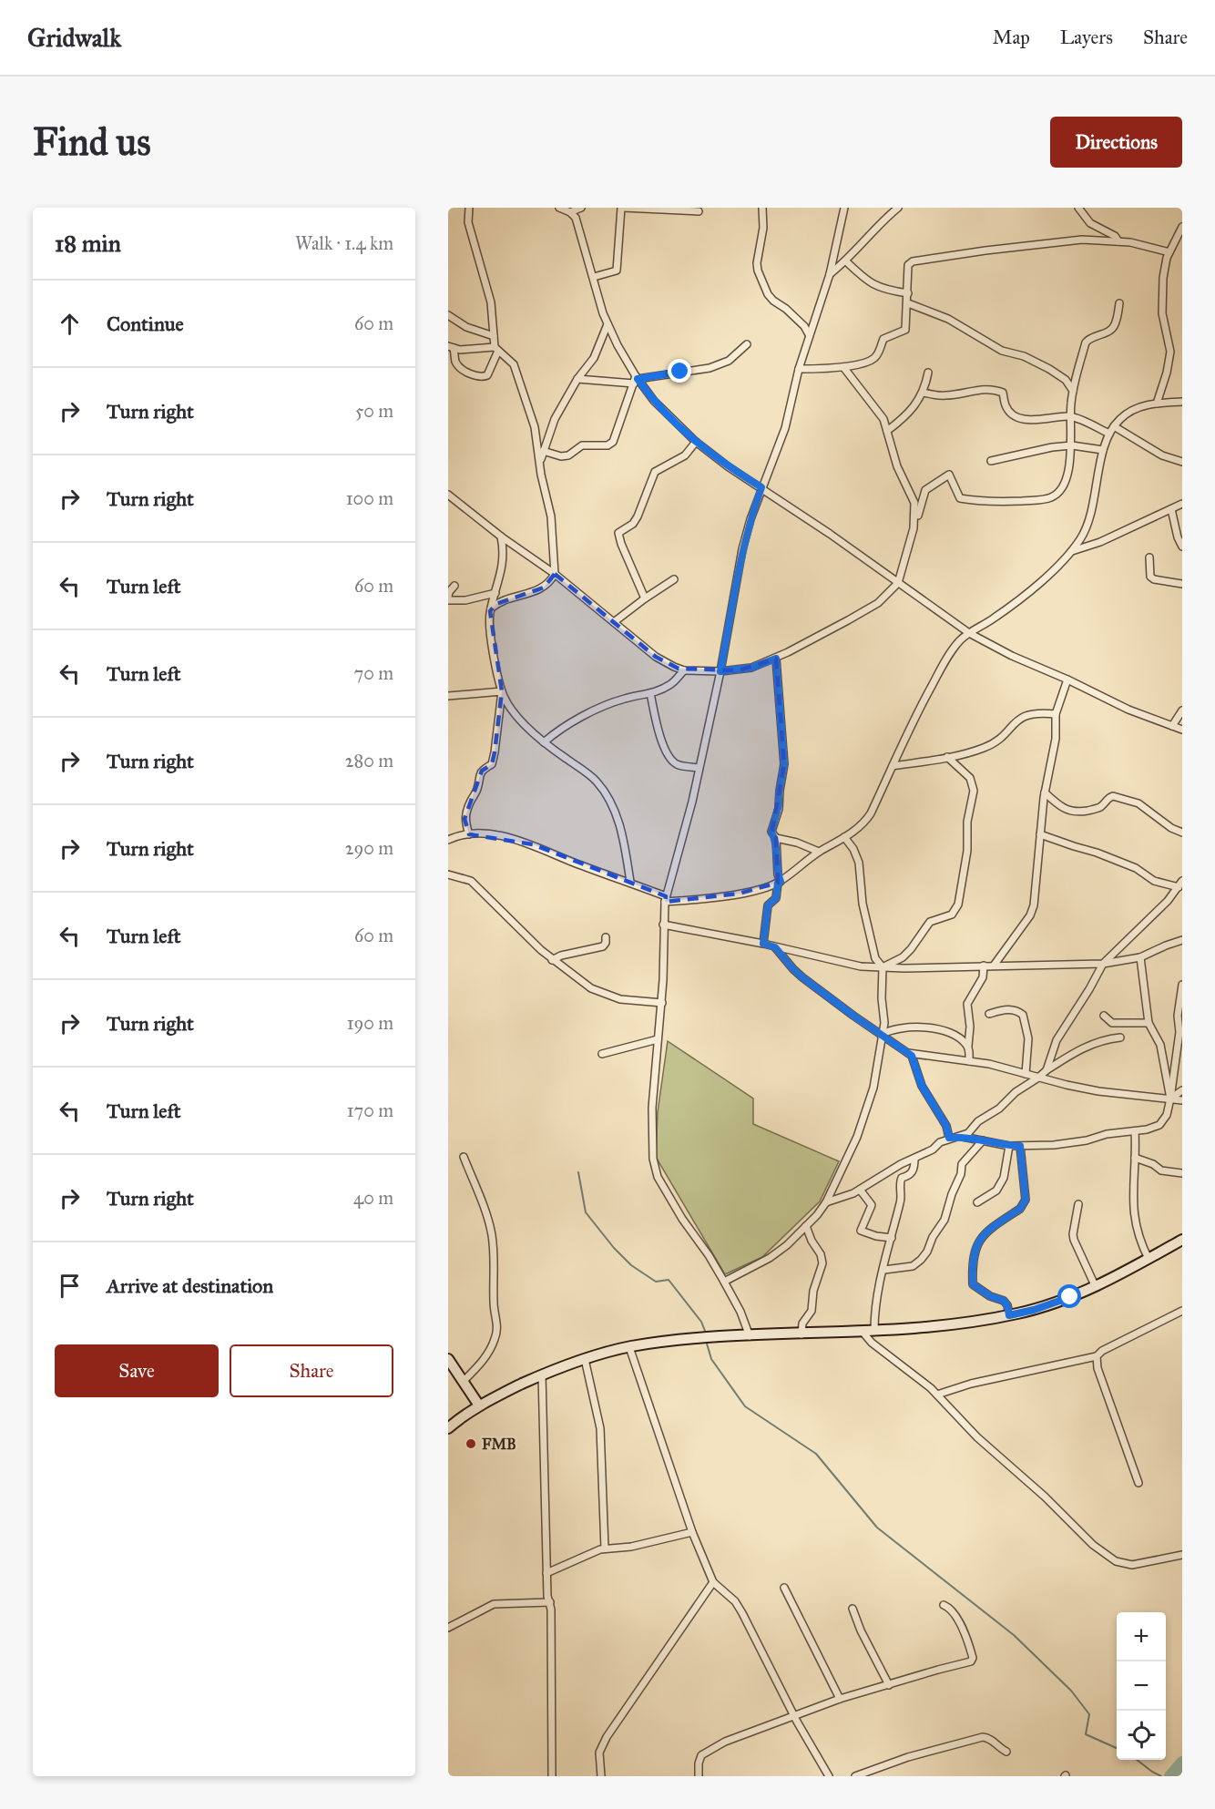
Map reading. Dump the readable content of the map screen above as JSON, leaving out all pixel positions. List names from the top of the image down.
{
  "places": ["FMB"],
  "page": {
    "header": "Gridwalk",
    "nav": ["Map", "Layers", "Share"],
    "buttons": [
      "Directions",
      ["Save", "Share"]
    ],
    "title": "Find us",
    "heading": ["18 min", "Walk · 1.4 km"],
    "list": [
      ["Continue", "60 m"],
      ["Turn right", "50 m"],
      ["Turn right", "100 m"],
      ["Turn left", "60 m"],
      ["Turn left", "70 m"],
      ["Turn right", "280 m"],
      ["Turn right", "290 m"],
      ["Turn left", "60 m"],
      ["Turn right", "190 m"],
      ["Turn left", "170 m"],
      ["Turn right", "40 m"],
      "Arrive at destination"
    ],
    "map_buttons": ["+", "−"]
  }
}
